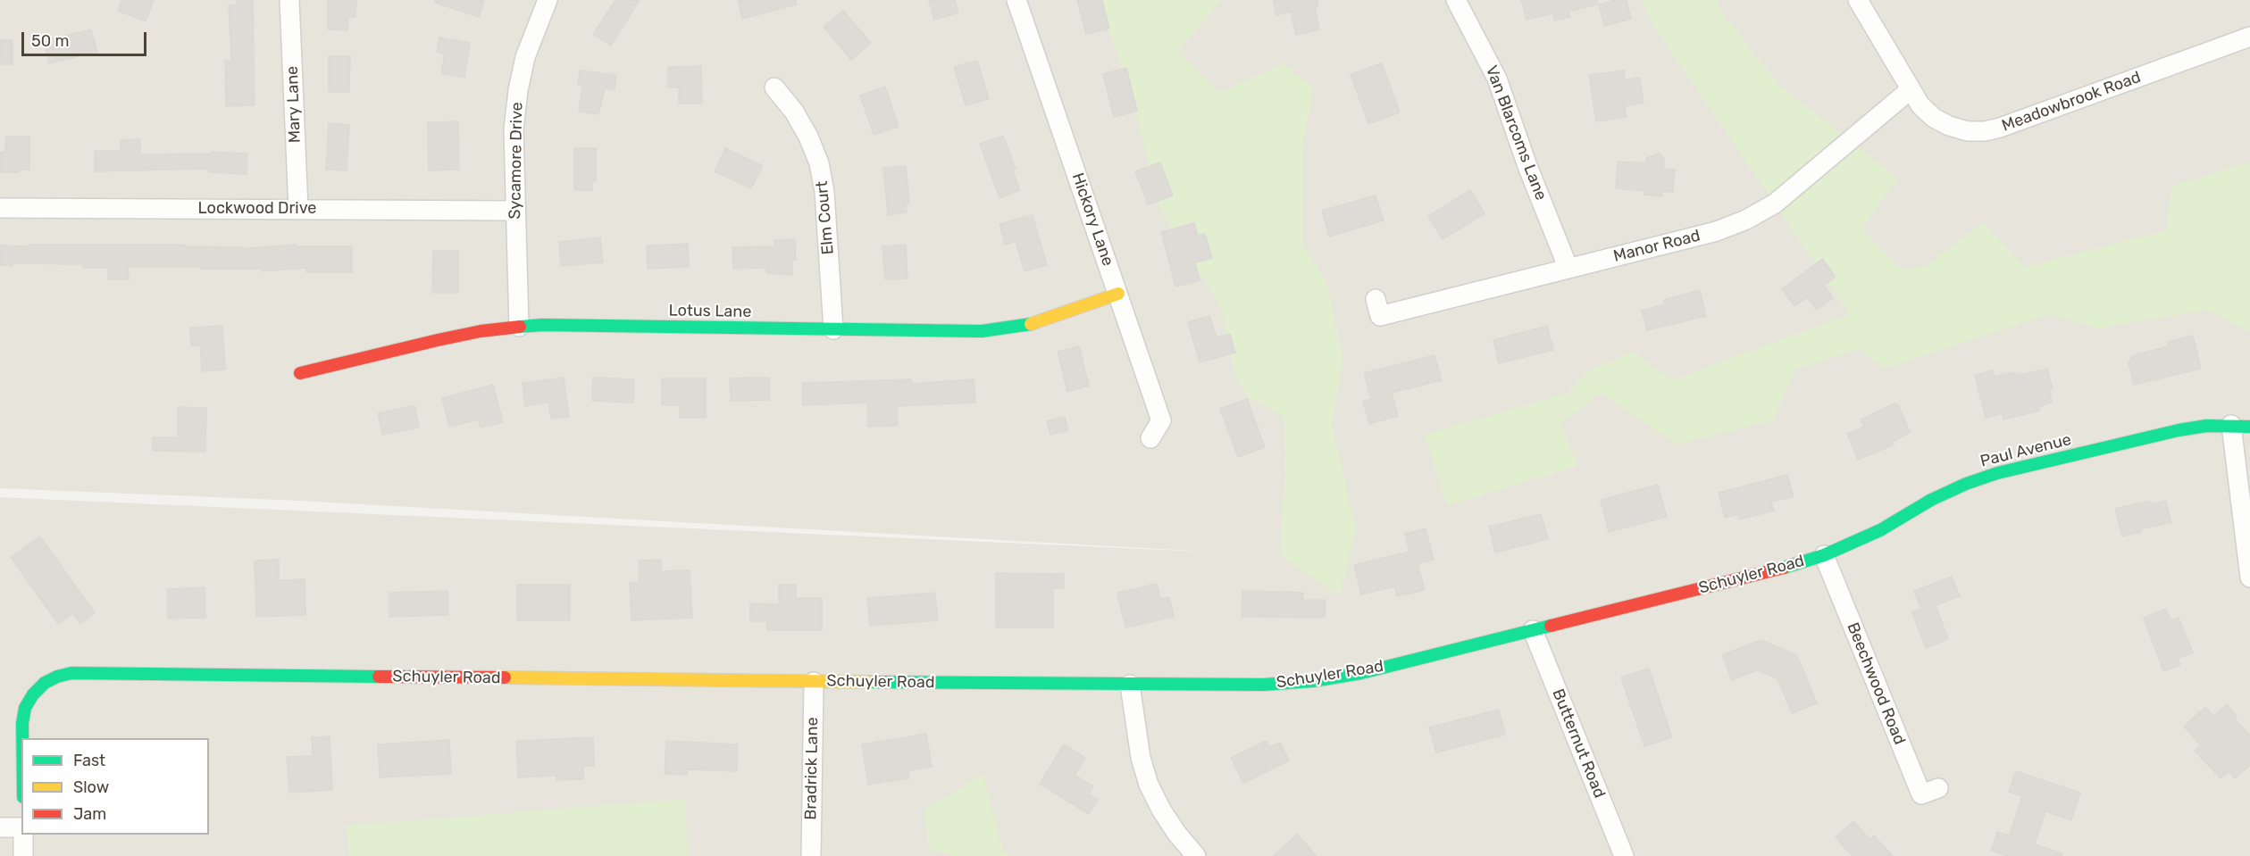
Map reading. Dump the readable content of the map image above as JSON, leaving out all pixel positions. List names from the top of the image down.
{
  "streets": {
    "street": [
      "Meadowbrook Road",
      "Mary Lane",
      "Van Blarcoms Lane",
      "Sycamore Drive",
      "Lockwood Drive",
      "Elm Court",
      "Hickory Lane",
      "Manor Road",
      "Lotus Lane",
      "Paul Avenue",
      "Schuyler Road",
      "Beechwood Road",
      "Butternut Road",
      "Bradrick Lane"
    ]
  },
  "crossings": [
    ["Meadowbrook Road", "Manor Road"],
    ["Mary Lane", "Lockwood Drive"],
    ["Van Blarcoms Lane", "Manor Road"],
    ["Sycamore Drive", "Lockwood Drive"],
    ["Sycamore Drive", "Lotus Lane"],
    ["Elm Court", "Lotus Lane"],
    ["Hickory Lane", "Lotus Lane"],
    ["Paul Avenue", "Schuyler Road"],
    ["Paul Avenue", "Beechwood Road"],
    ["Schuyler Road", "Beechwood Road"],
    ["Schuyler Road", "Butternut Road"],
    ["Schuyler Road", "Bradrick Lane"]
  ],
  "legend": ["Fast", "Slow", "Jam"],
  "scale_bar": "50 m"
}
